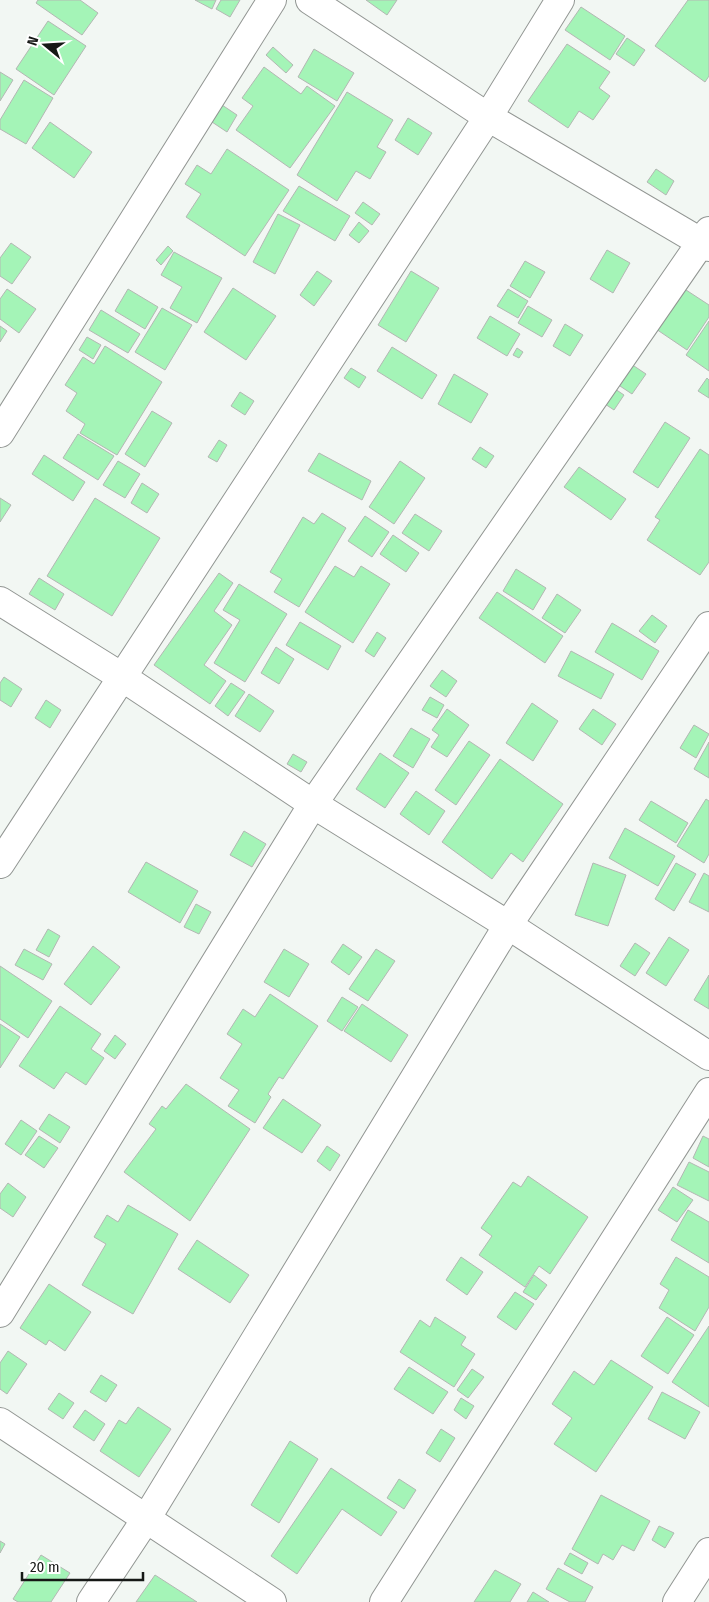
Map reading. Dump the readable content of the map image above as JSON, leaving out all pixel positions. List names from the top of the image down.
{
  "scale_bar": "20 m",
  "north": "left"
}
